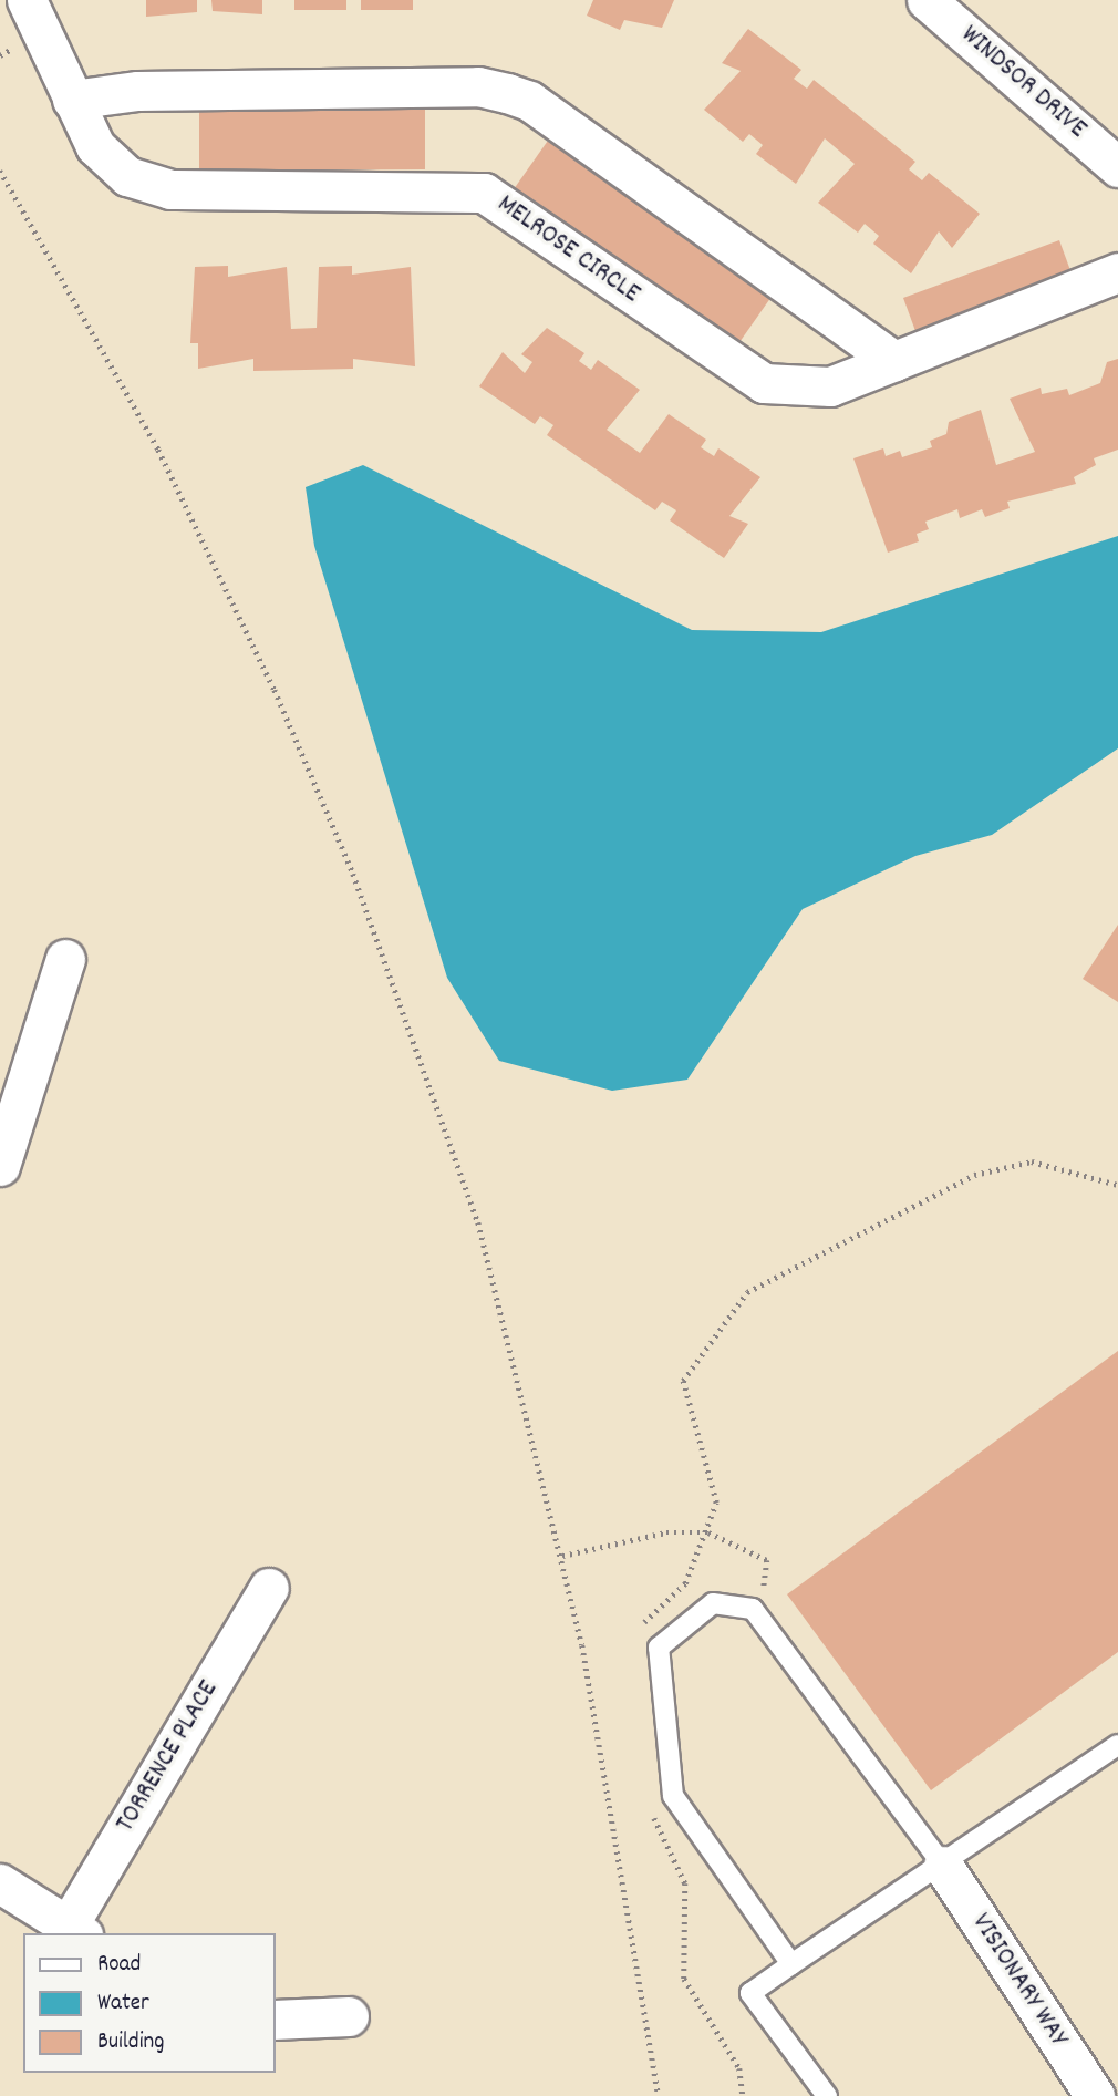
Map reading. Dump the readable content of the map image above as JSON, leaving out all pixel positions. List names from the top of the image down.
{
  "streets": {
    "street": [
      "WINDSOR DRIVE",
      "MELROSE CIRCLE",
      "TORRENCE PLACE",
      "VISIONARY WAY"
    ]
  },
  "legend": ["Road", "Water", "Building"]
}
